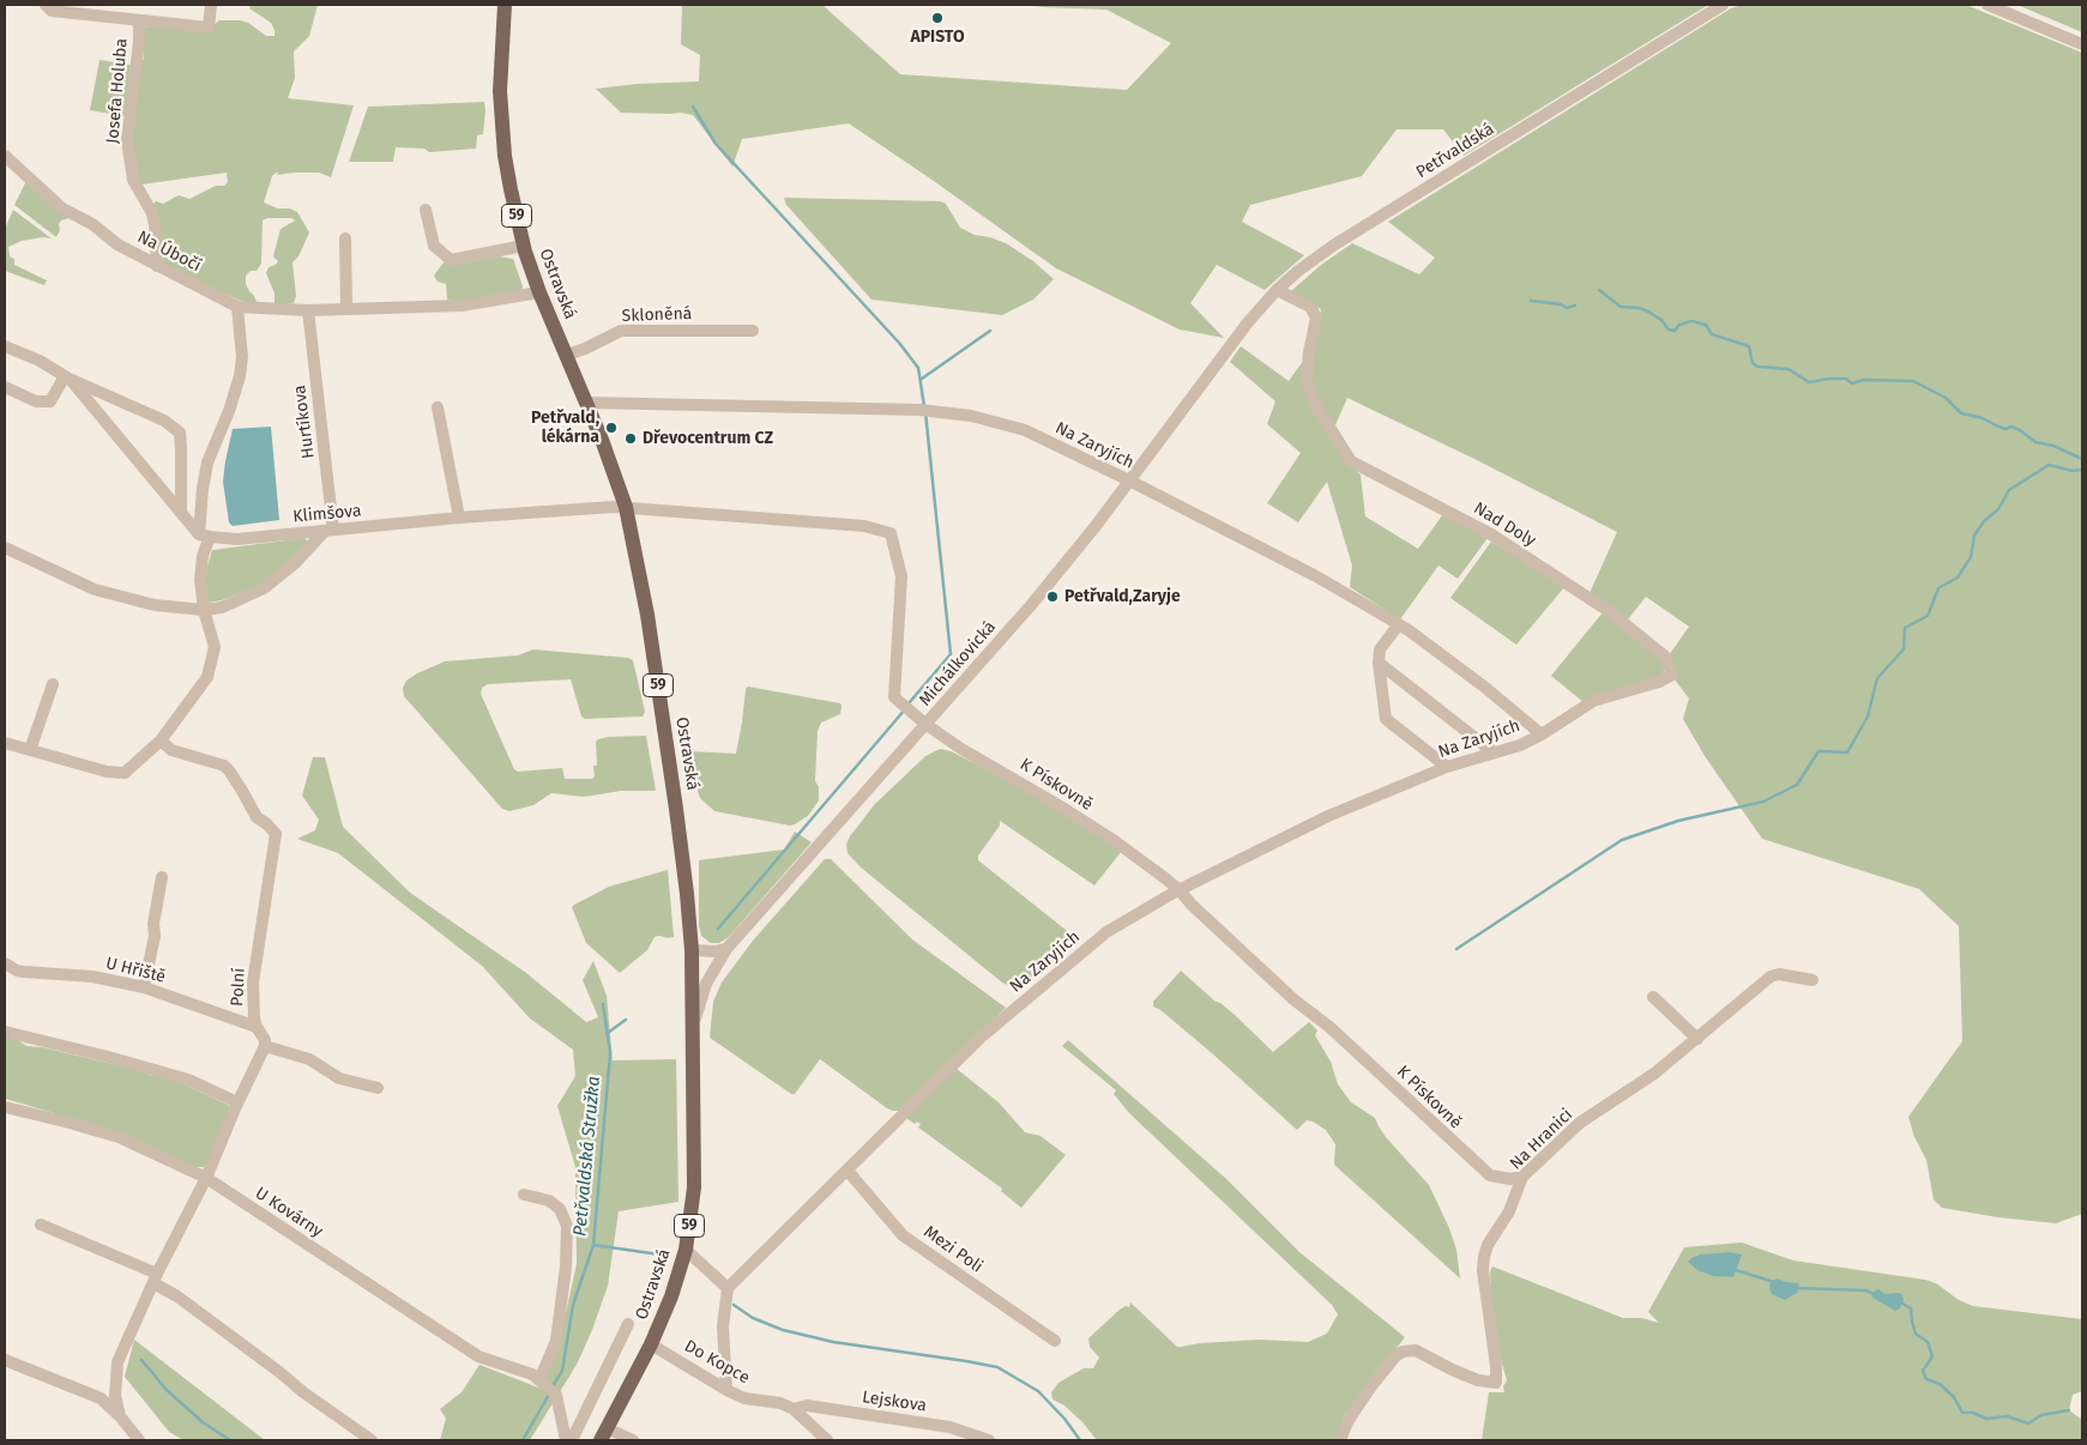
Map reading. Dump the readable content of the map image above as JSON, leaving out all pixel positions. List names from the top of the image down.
{
  "streets": {
    "main road": ["59", "Ostravská"],
    "street": [
      "Josefa Holuba",
      "Petřvaldská",
      "Na Úbočí",
      "Skloněná",
      "Hurtíkova",
      "Na Zaryjích",
      "Klimšova",
      "Nad Doly",
      "Michálkovická",
      "K Pískovně",
      "U Hřiště",
      "Polní",
      "Na Hranici",
      "U Kovárny",
      "Mezi Poli",
      "Do Kopce",
      "Lejskova"
    ]
  },
  "crossings": [
    ["Josefa Holuba", "Na Úbočí"],
    ["Petřvaldská", "Nad Doly"],
    ["Petřvaldská", "Michálkovická"],
    ["Na Úbočí", "Ostravská"],
    ["Na Úbočí", "Hurtíkova"],
    ["Ostravská", "Skloněná"],
    ["Ostravská", "Na Zaryjích"],
    ["Ostravská", "Klimšova"],
    ["Ostravská", "Michálkovická"],
    ["Ostravská", "K Pískovně"],
    ["Ostravská", "Do Kopce"],
    ["Hurtíkova", "Klimšova"],
    ["Na Zaryjích", "Nad Doly"],
    ["Na Zaryjích", "Michálkovická"],
    ["Na Zaryjích", "K Pískovně"],
    ["Na Zaryjích", "Mezi Poli"],
    ["Klimšova", "K Pískovně"],
    ["Michálkovická", "K Pískovně"],
    ["U Hřiště", "Polní"],
    ["Do Kopce", "Lejskova"]
  ],
  "water": ["Petřvaldská Stružka"],
  "places": [
    "APISTO",
    "Petřvald, lékárna",
    "Dřevocentrum CZ",
    "Petřvald,Zaryje"
  ]
}
